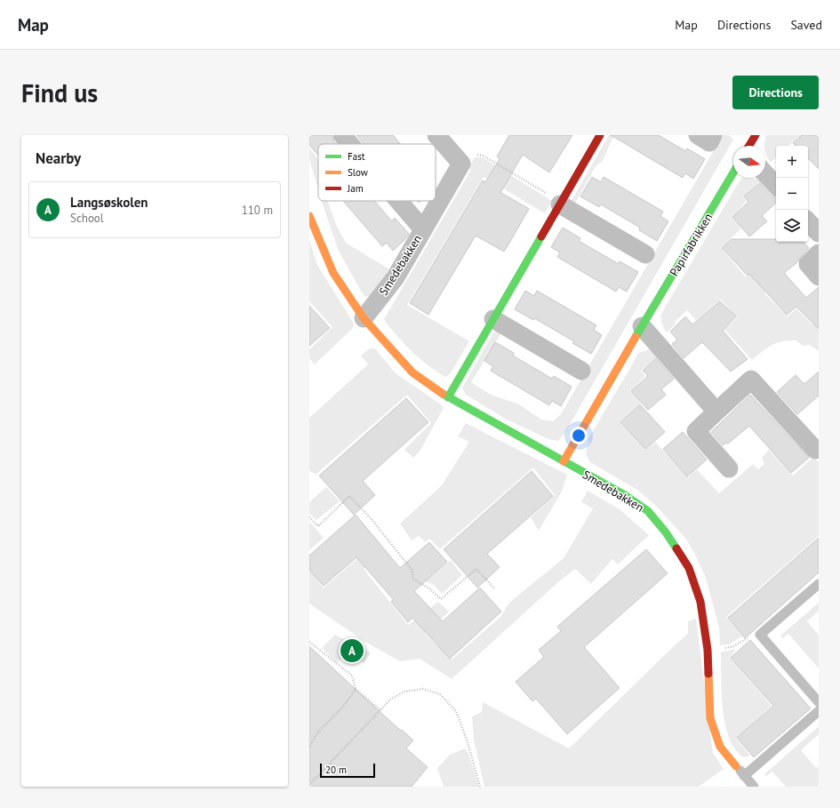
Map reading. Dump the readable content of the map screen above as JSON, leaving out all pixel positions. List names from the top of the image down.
{
  "streets": {
    "street": ["Papirfabrikken", "Smedebakken"]
  },
  "crossings": [
    ["Papirfabrikken", "Smedebakken"]
  ],
  "legend": ["Fast", "Slow", "Jam"],
  "scale_bar": "20 m",
  "north": "right",
  "page": {
    "header": "Map",
    "nav": ["Map", "Directions", "Saved"],
    "buttons": "Directions",
    "title": "Find us",
    "heading": "Nearby",
    "map_buttons": ["+", "−"],
    "list": [
      {
        "mark": "A",
        "name": "Langsøskolen",
        "note": "School",
        "value": "110 m"
      }
    ],
    "pins": "A",
    "scale": "20 m"
  }
}
